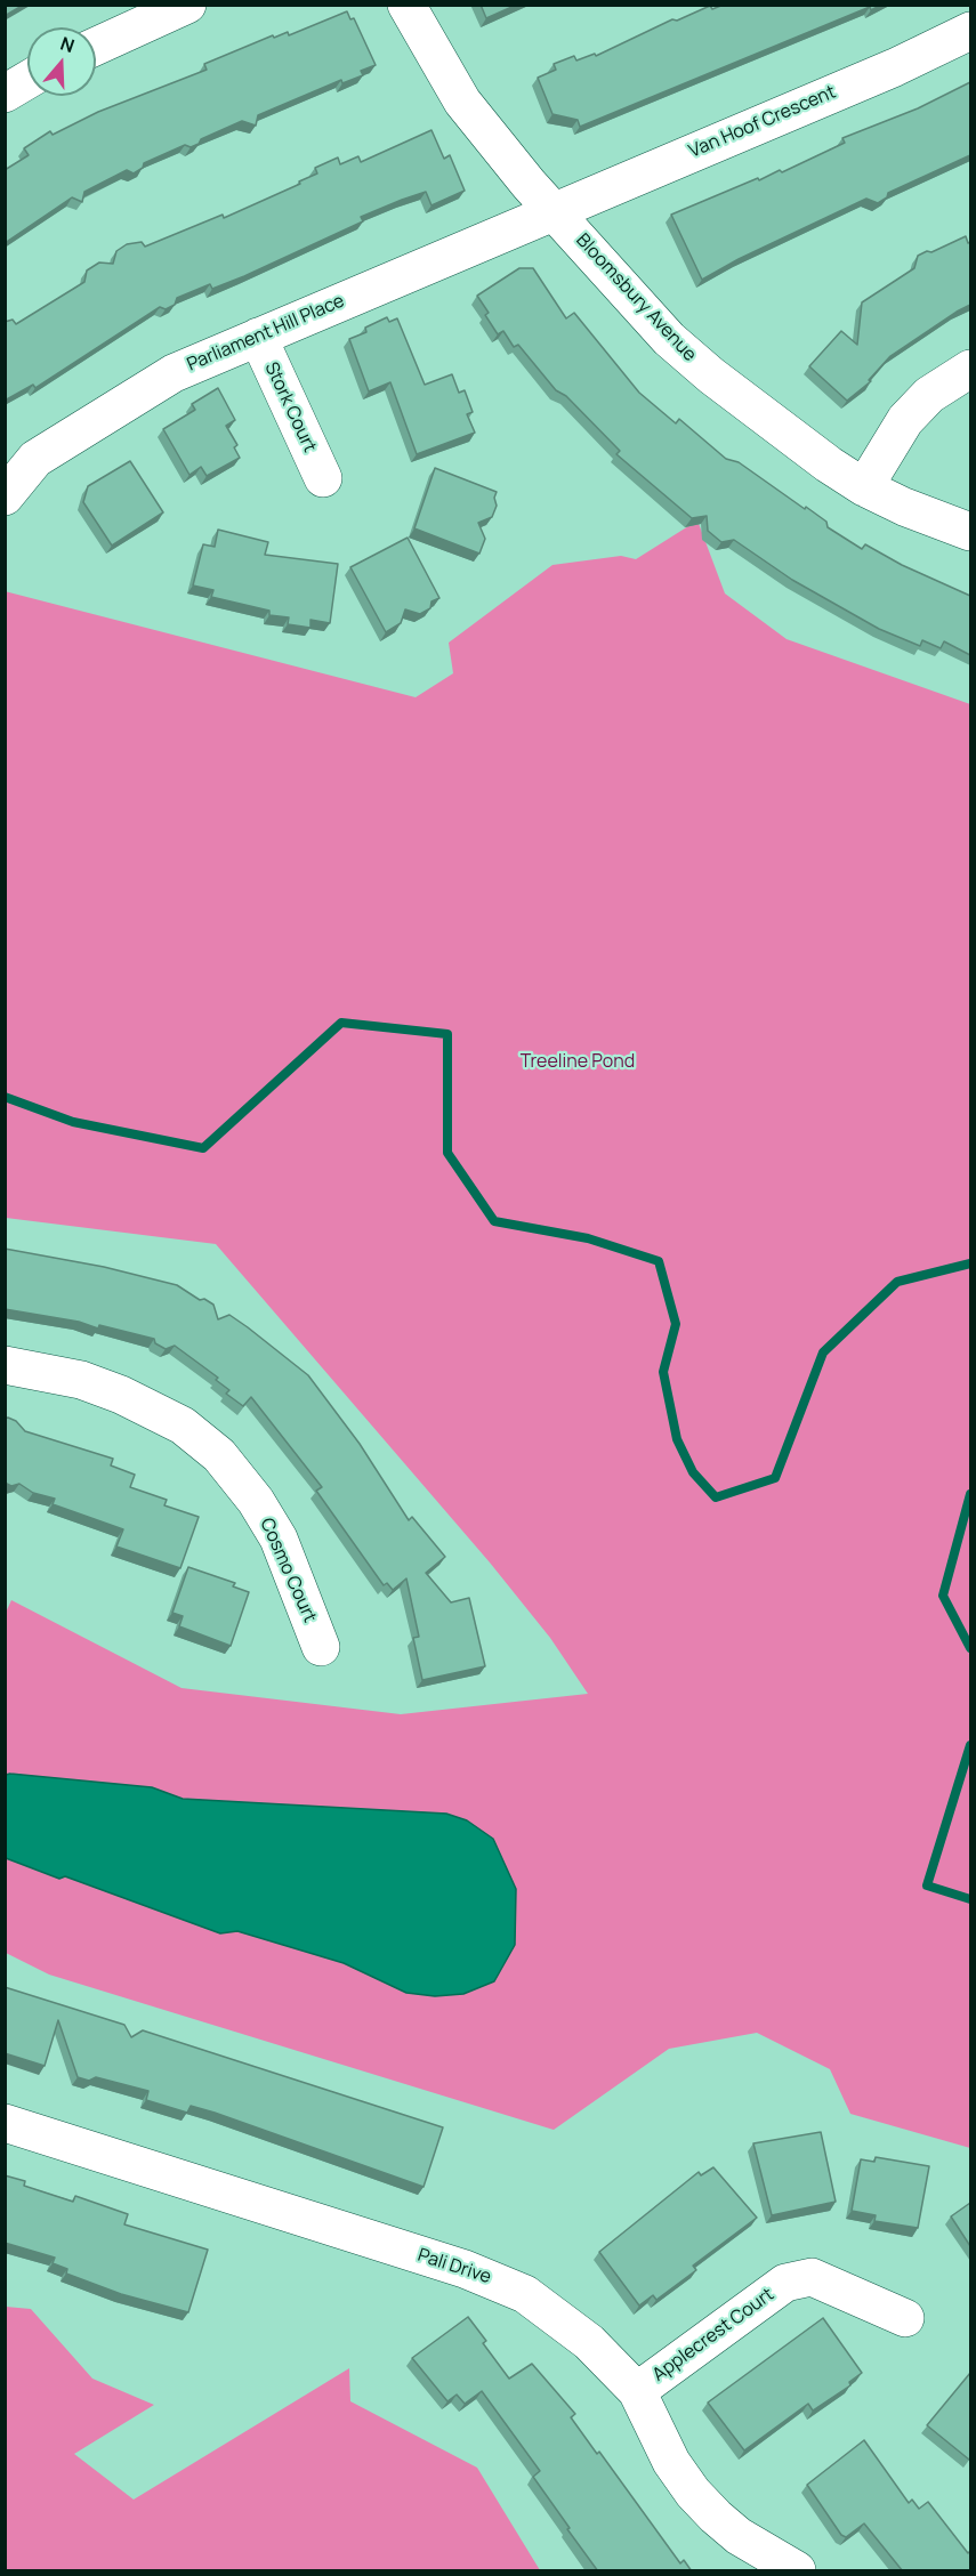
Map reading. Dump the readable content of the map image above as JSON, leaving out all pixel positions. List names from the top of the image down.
{
  "streets": {
    "street": [
      "Van Hoof Crescent",
      "Bloomsbury Avenue",
      "Parliament Hill Place",
      "Stork Court",
      "Cosmo Court",
      "Pali Drive",
      "Applecrest Court"
    ]
  },
  "crossings": [
    ["Van Hoof Crescent", "Bloomsbury Avenue"],
    ["Van Hoof Crescent", "Parliament Hill Place"],
    ["Bloomsbury Avenue", "Parliament Hill Place"],
    ["Parliament Hill Place", "Stork Court"],
    ["Pali Drive", "Applecrest Court"]
  ],
  "parks": ["Treeline Pond"],
  "north": "top"
}
